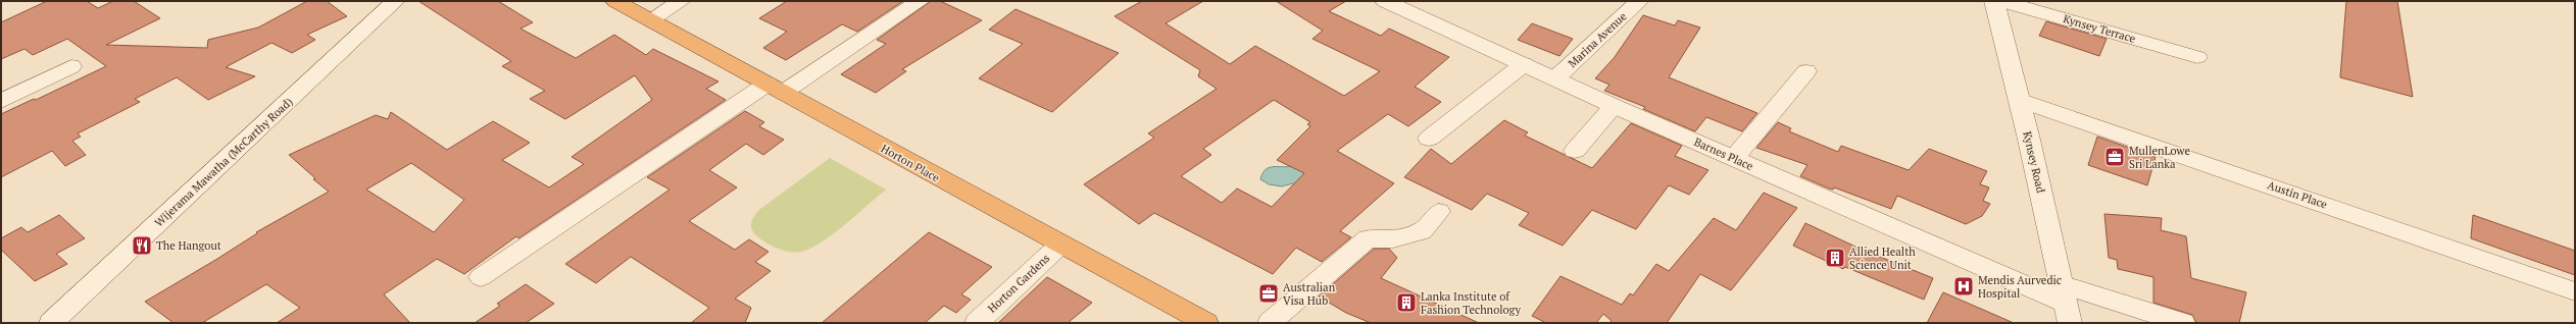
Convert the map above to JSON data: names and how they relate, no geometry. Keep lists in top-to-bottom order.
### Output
{
  "streets": {
    "highway": ["Horton Place"],
    "street": [
      "Kynsey Terrace",
      "Marina Avenue",
      "Barnes Place",
      "Wijerama Mawatha (McCarthy Road)",
      "Kynsey Road",
      "Austin Place",
      "Horton Gardens"
    ]
  },
  "crossings": [
    ["Marina Avenue", "Barnes Place"],
    ["Barnes Place", "Kynsey Road"],
    ["Kynsey Road", "Austin Place"],
    ["Horton Place", "Horton Gardens"]
  ],
  "places": {
    "office": ["MullenLowe Sri Lanka", "Australian Visa Hub"],
    "restaurant": ["The Hangout"],
    "building": ["Allied Health Science Unit", "Lanka Institute of Fashion Technology"],
    "hospital": ["Mendis Aurvedic Hospital"]
  }
}
